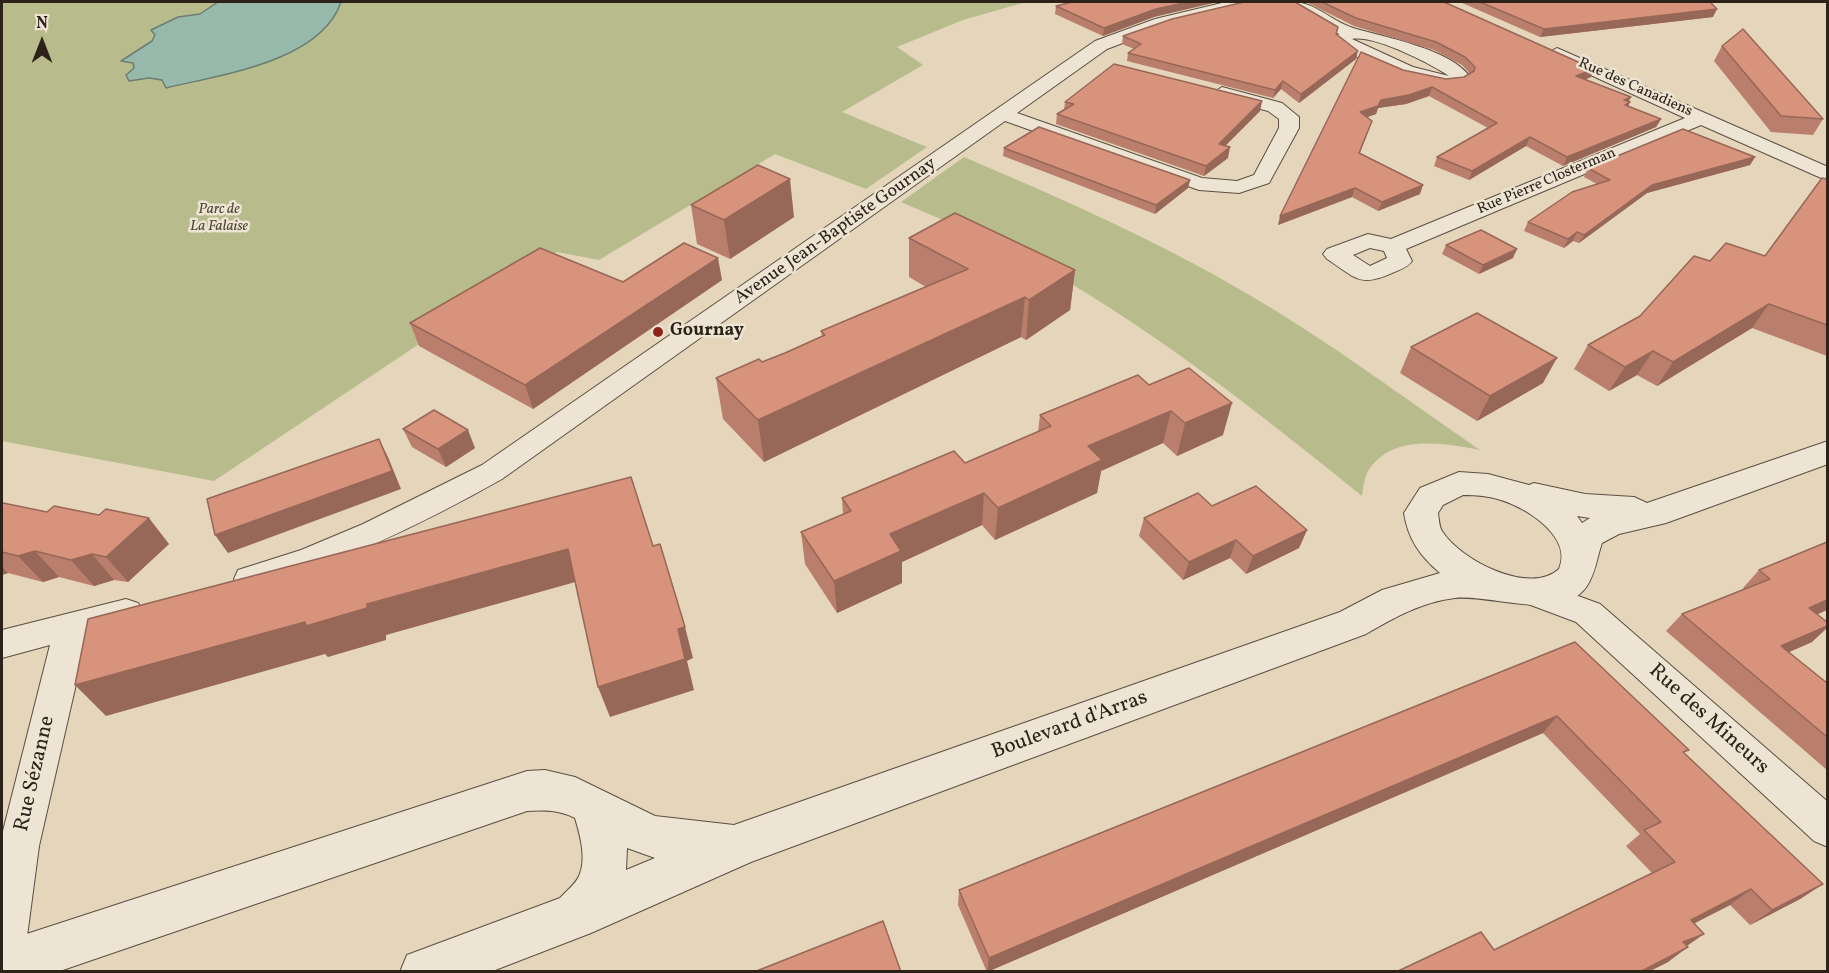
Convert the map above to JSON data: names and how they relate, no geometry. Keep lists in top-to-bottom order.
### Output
{
  "streets": {
    "street": [
      "Rue des Canadiens",
      "Rue Pierre Closterman",
      "Avenue Jean-Baptiste Gournay",
      "Rue des Mineurs",
      "Boulevard d'Arras",
      "Rue Sézanne"
    ]
  },
  "crossings": [
    ["Rue des Canadiens", "Rue Pierre Closterman"],
    ["Rue des Mineurs", "Boulevard d'Arras"]
  ],
  "parks": ["Parc de La Falaise"],
  "places": ["Gournay"],
  "north": "top"
}
